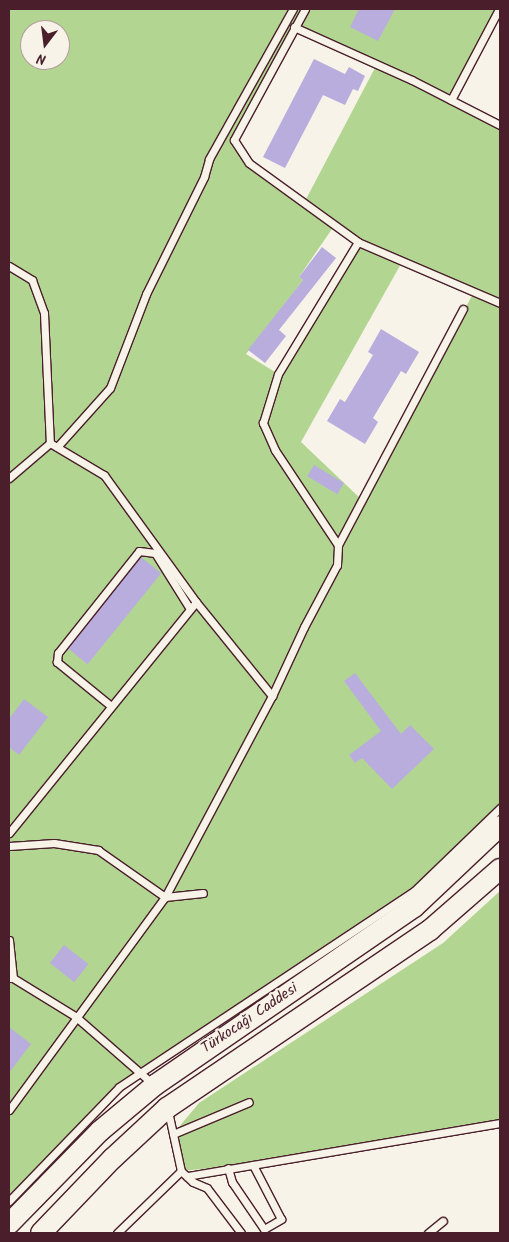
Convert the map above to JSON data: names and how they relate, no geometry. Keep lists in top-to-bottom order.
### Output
{
  "streets": {
    "main road": ["Türkocağı Caddesi"]
  },
  "north": "bottom"
}
